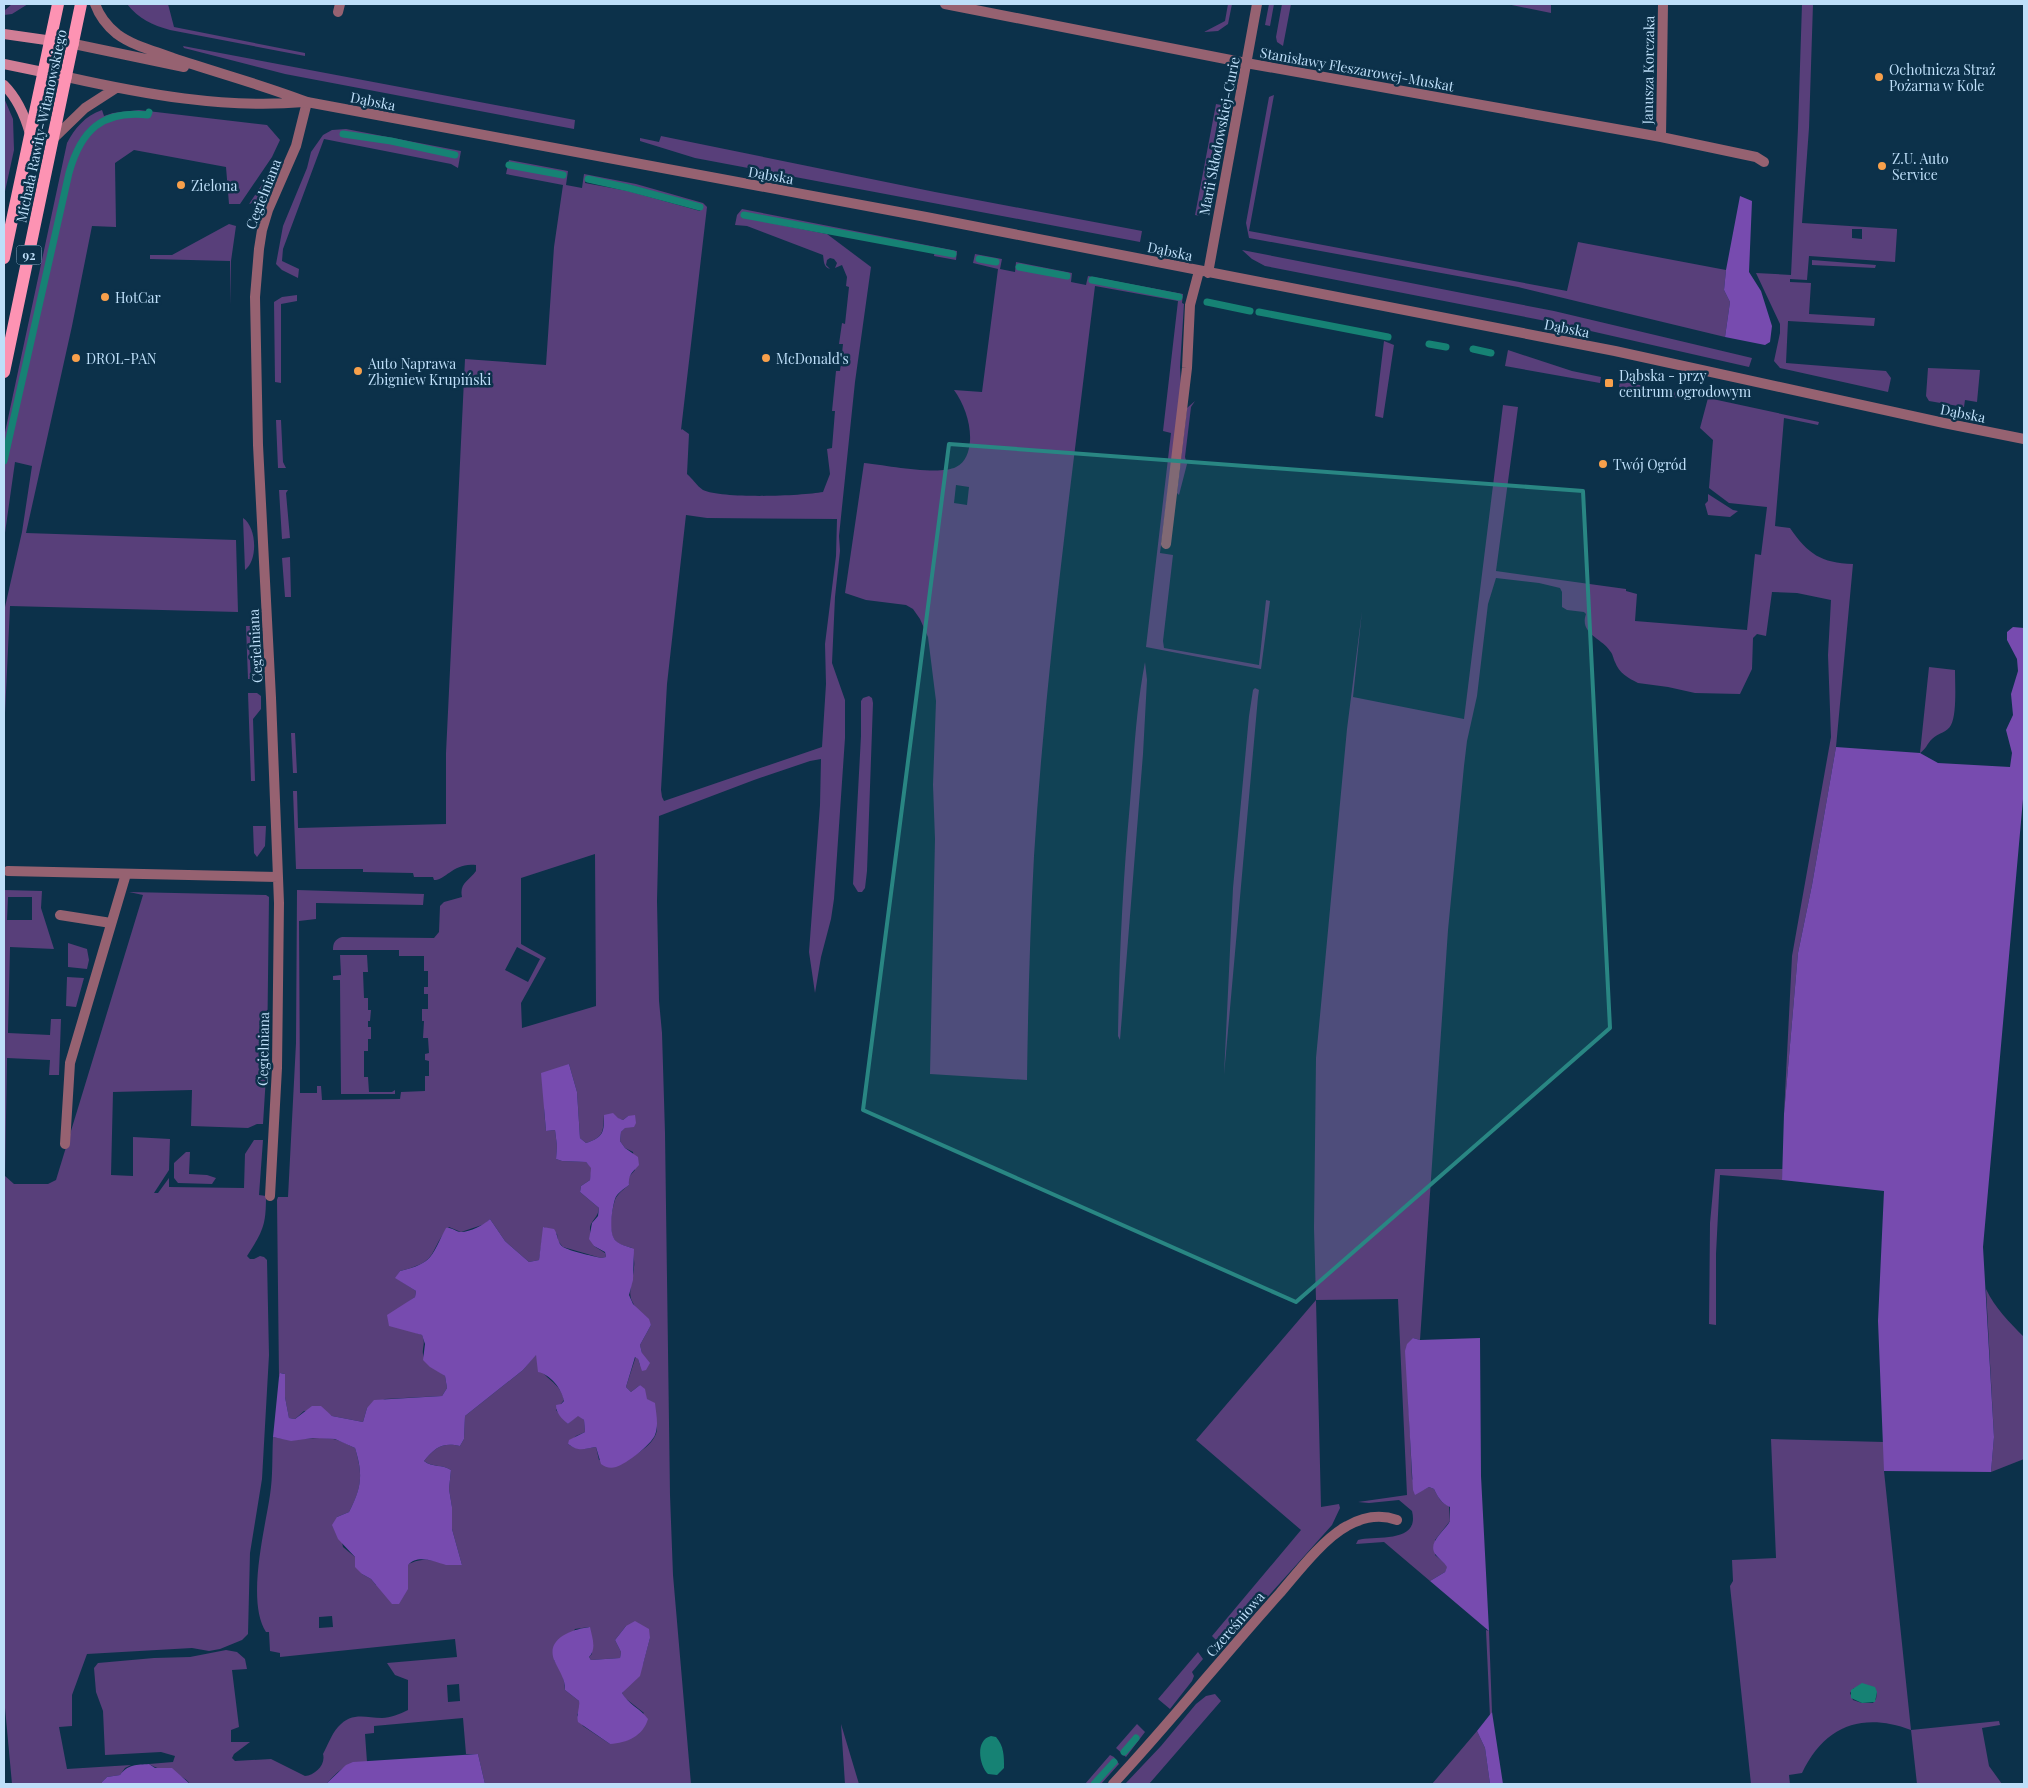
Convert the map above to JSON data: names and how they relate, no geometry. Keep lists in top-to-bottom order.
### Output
{
  "streets": {
    "main road": ["Dąbska", "Michała Rawity-Witanowskiego", "92"],
    "street": [
      "Stanisławy Fleszarowej-Muskat",
      "Janusza Korczaka",
      "Marii Skłodowskiej-Curie",
      "Cegielniana",
      "Czereśniowa"
    ]
  },
  "crossings": [
    ["Stanisławy Fleszarowej-Muskat", "Janusza Korczaka"],
    ["Stanisławy Fleszarowej-Muskat", "Marii Skłodowskiej-Curie"],
    ["Dąbska", "Michała Rawity-Witanowskiego"],
    ["Dąbska", "Marii Skłodowskiej-Curie"],
    ["Dąbska", "Cegielniana"]
  ],
  "places": {
    "other": [
      "Ochotnicza Straż Pożarna w Kole",
      "Z.U. Auto Service",
      "Zielona",
      "HotCar",
      "DROL-PAN",
      "McDonald's",
      "Auto Naprawa Zbigniew Krupiński",
      "Twój Ogród"
    ],
    "transit": ["Dąbska - przy centrum ogrodowym"]
  }
}
